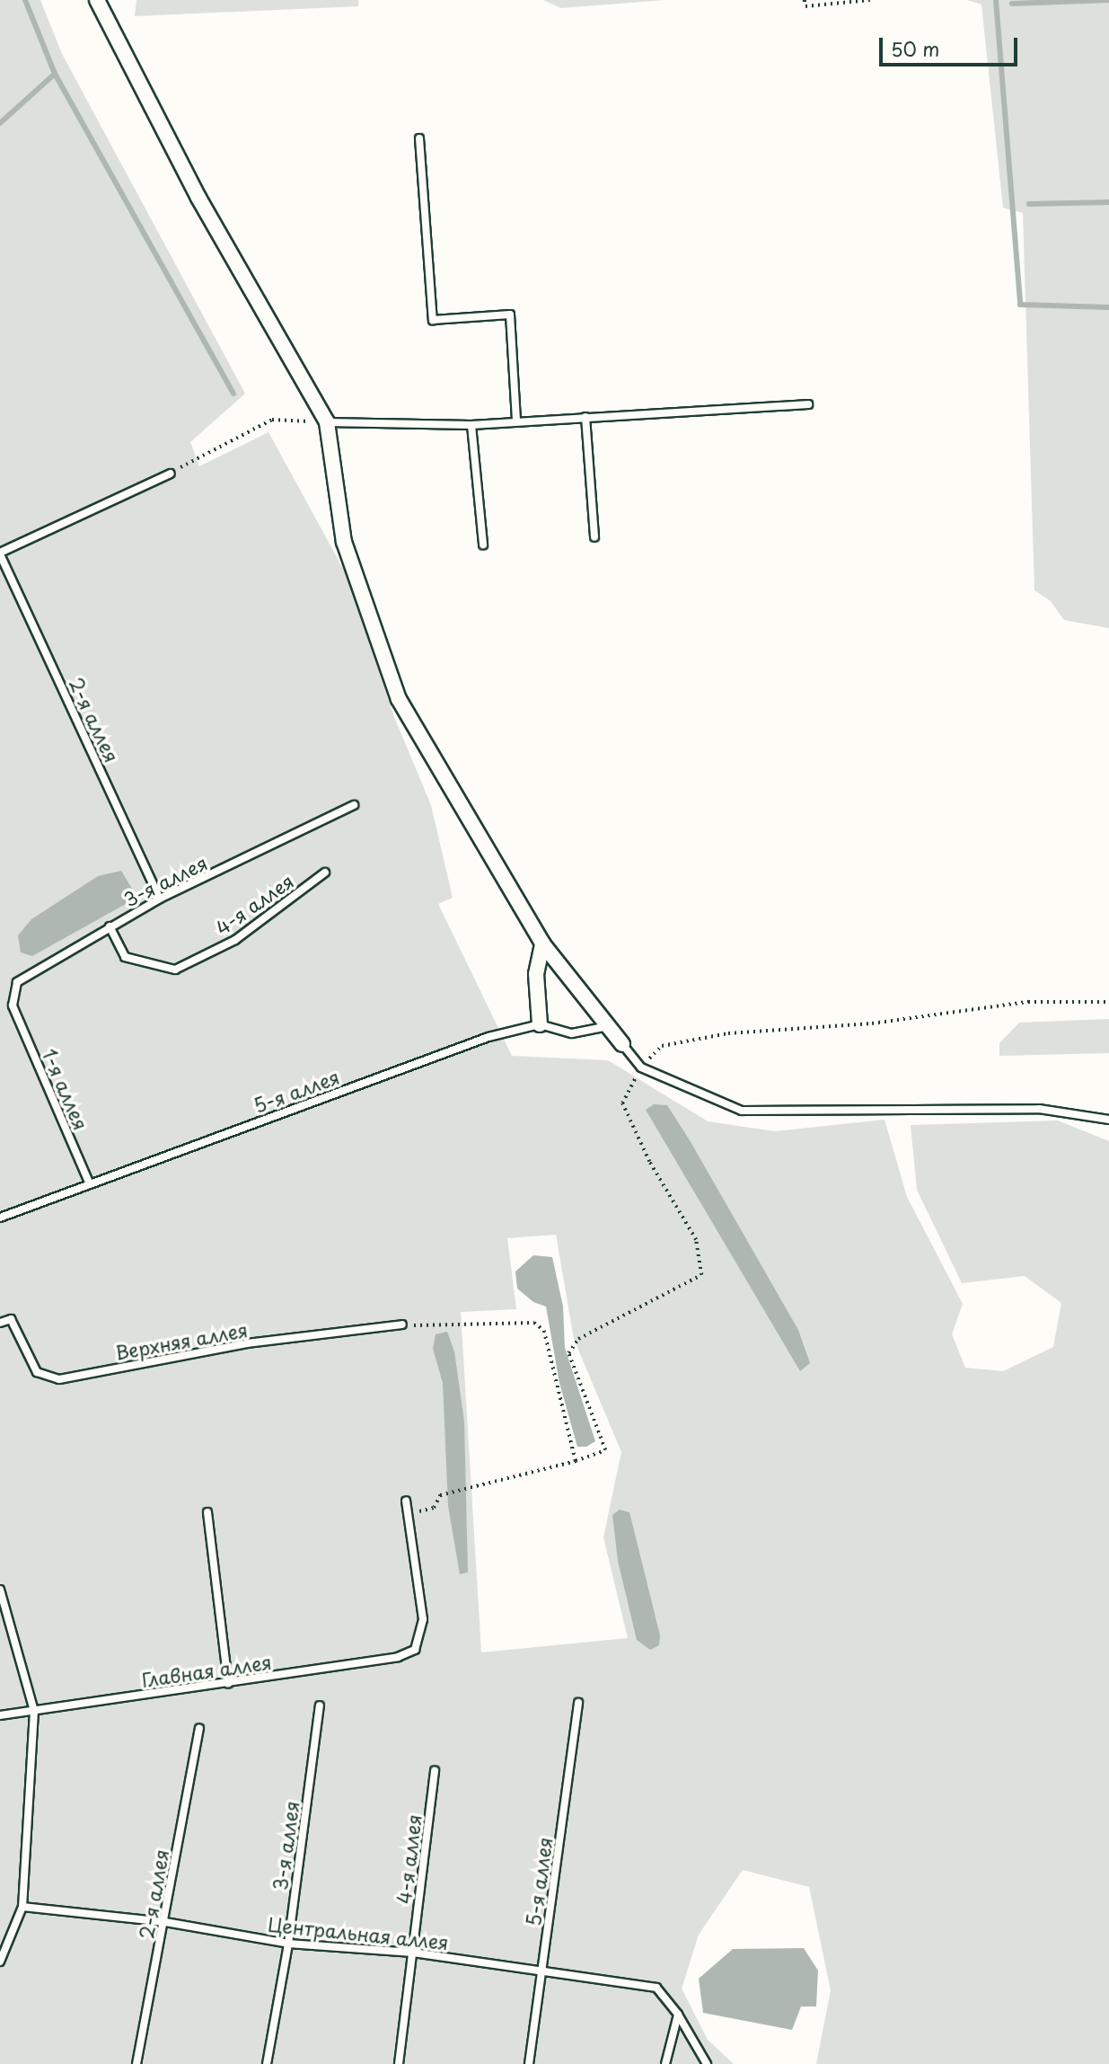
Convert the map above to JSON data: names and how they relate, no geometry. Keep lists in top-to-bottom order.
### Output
{
  "streets": {
    "lane": [
      "2-я аллея",
      "3-я аллея",
      "4-я аллея",
      "1-я аллея",
      "5-я аллея",
      "Верхняя аллея",
      "Главная аллея",
      "Центральная аллея"
    ]
  },
  "crossings": [
    ["2-я аллея", "3-я аллея"],
    ["2-я аллея", "Центральная аллея"],
    ["3-я аллея", "4-я аллея"],
    ["3-я аллея", "1-я аллея"],
    ["3-я аллея", "Центральная аллея"],
    ["4-я аллея", "Центральная аллея"],
    ["1-я аллея", "5-я аллея"],
    ["5-я аллея", "Центральная аллея"]
  ],
  "scale_bar": "50 m"
}
